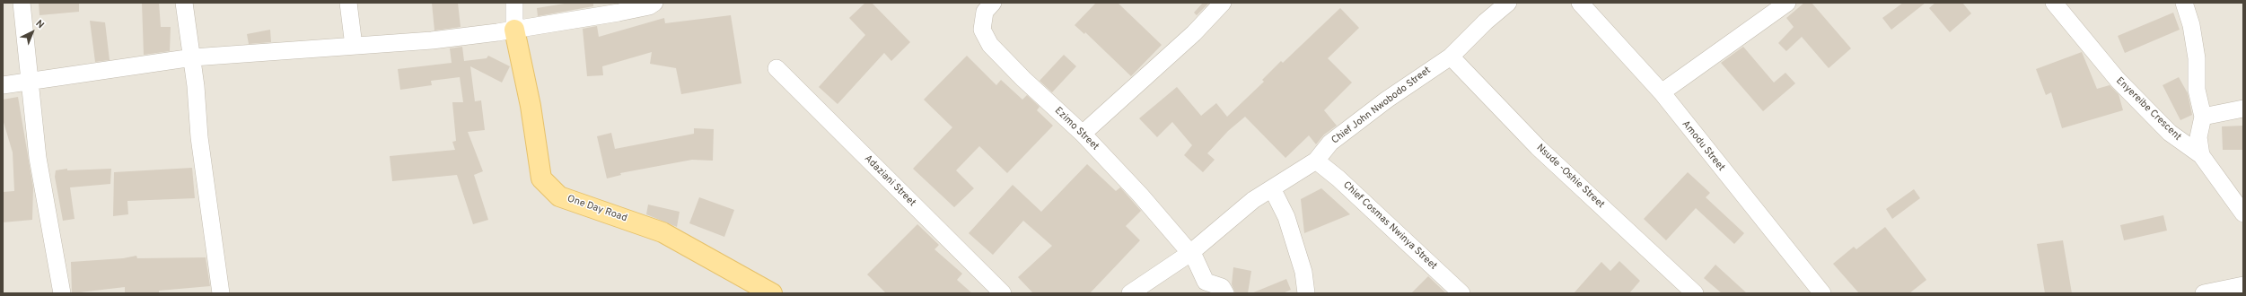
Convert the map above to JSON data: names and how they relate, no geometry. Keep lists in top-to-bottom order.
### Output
{
  "streets": {
    "main road": ["One Day Road"],
    "street": [
      "Chief John Nwobodo Street",
      "Enyereibe Crescent",
      "Ezimo Street",
      "Amodu Street",
      "Nsude -Oshie Street",
      "Adaziani Street",
      "Chief Cosmas Nwinya Street"
    ]
  },
  "crossings": [
    ["Chief John Nwobodo Street", "Ezimo Street"],
    ["Chief John Nwobodo Street", "Nsude -Oshie Street"],
    ["Chief John Nwobodo Street", "Chief Cosmas Nwinya Street"]
  ],
  "north": "top right"
}
